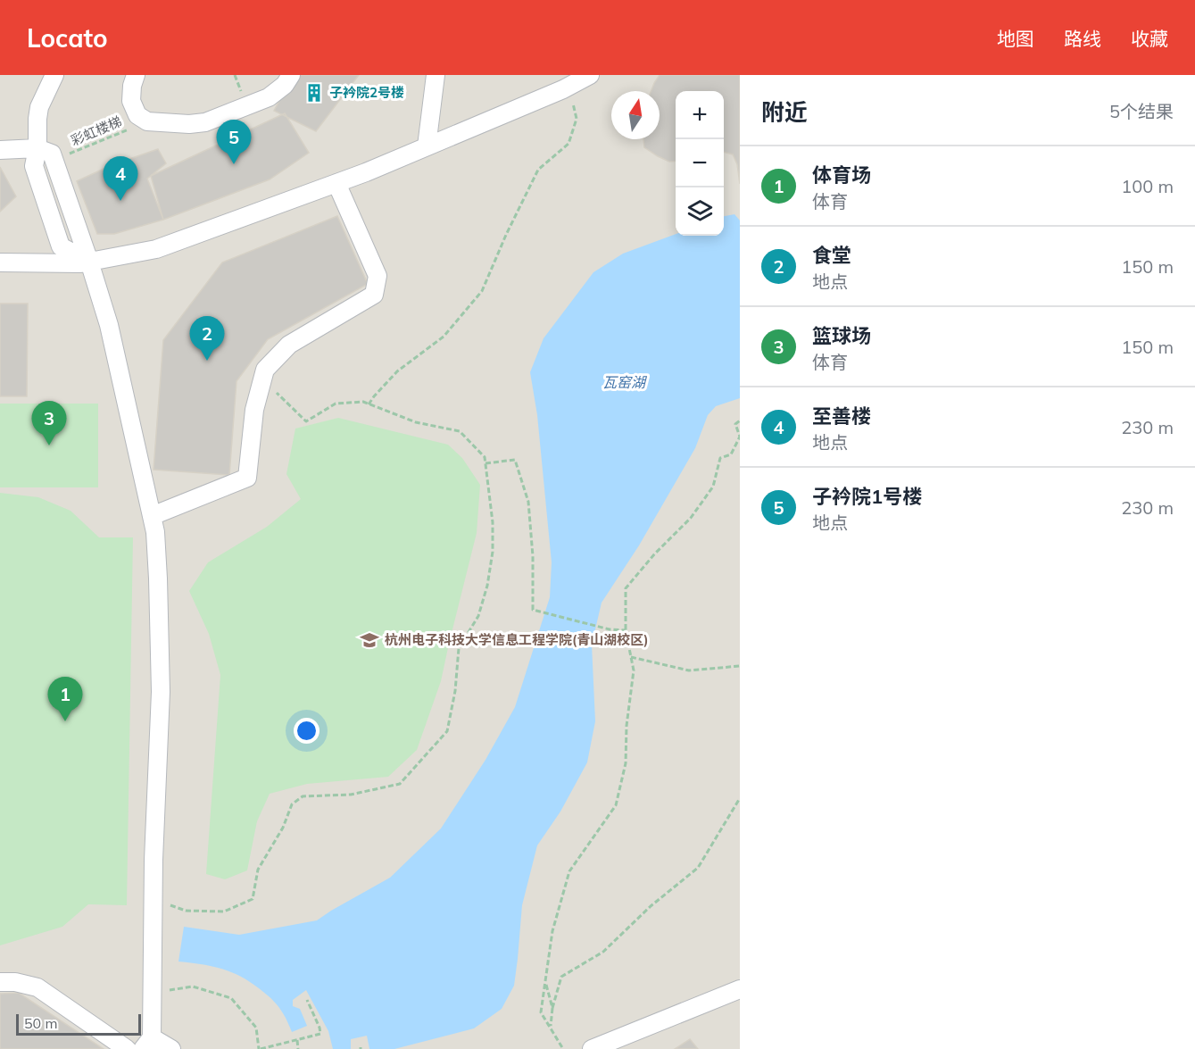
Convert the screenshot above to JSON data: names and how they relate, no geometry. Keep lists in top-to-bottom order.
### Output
{
  "streets": {
    "path": ["彩虹楼梯"]
  },
  "water": ["瓦窑湖"],
  "places": {
    "building": ["子衿院2号楼"],
    "school or university": ["杭州电子科技大学信息工程学院(青山湖校区)"]
  },
  "scale_bar": "50 m",
  "north": "top",
  "page": {
    "header": "Locato",
    "nav": ["地图", "路线", "收藏"],
    "heading": ["附近", "5个结果"],
    "map_buttons": ["+", "−"],
    "pins": [
      "5",
      "4",
      "2",
      "3",
      "1"
    ],
    "list": [
      {
        "mark": "1",
        "name": "体育场",
        "note": "体育",
        "value": "100 m"
      },
      {
        "mark": "2",
        "name": "食堂",
        "note": "地点",
        "value": "150 m"
      },
      {
        "mark": "3",
        "name": "篮球场",
        "note": "体育",
        "value": "150 m"
      },
      {
        "mark": "4",
        "name": "至善楼",
        "note": "地点",
        "value": "230 m"
      },
      {
        "mark": "5",
        "name": "子衿院1号楼",
        "note": "地点",
        "value": "230 m"
      }
    ],
    "scale": "50 m"
  }
}
